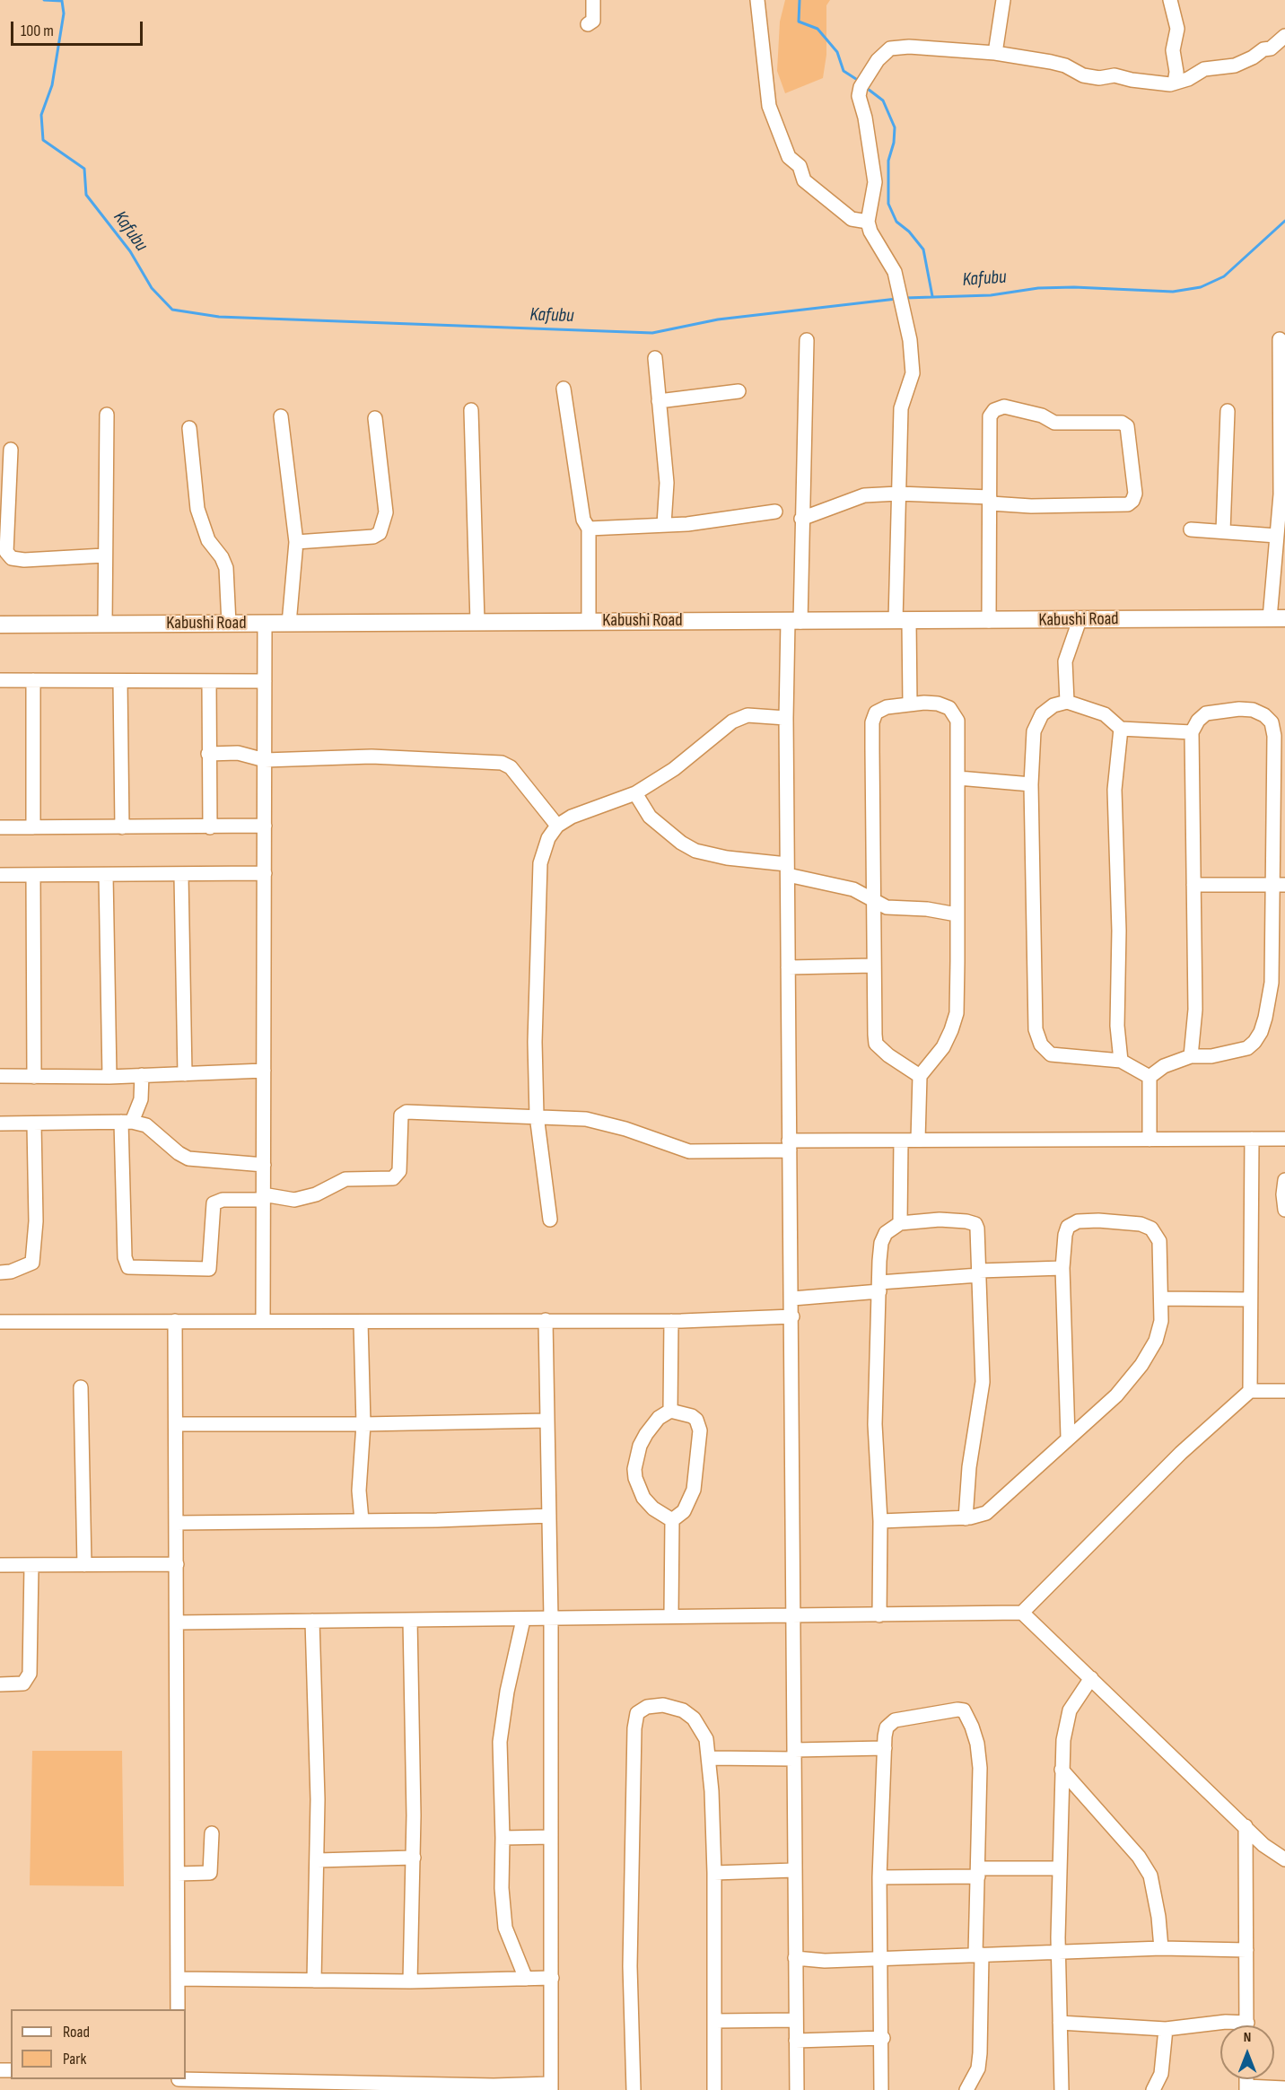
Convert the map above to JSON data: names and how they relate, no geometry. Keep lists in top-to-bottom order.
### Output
{
  "streets": {
    "main road": ["Kabushi Road"]
  },
  "water": ["Kafubu"],
  "legend": ["Road", "Park"],
  "scale_bar": "100 m",
  "north": "top"
}
